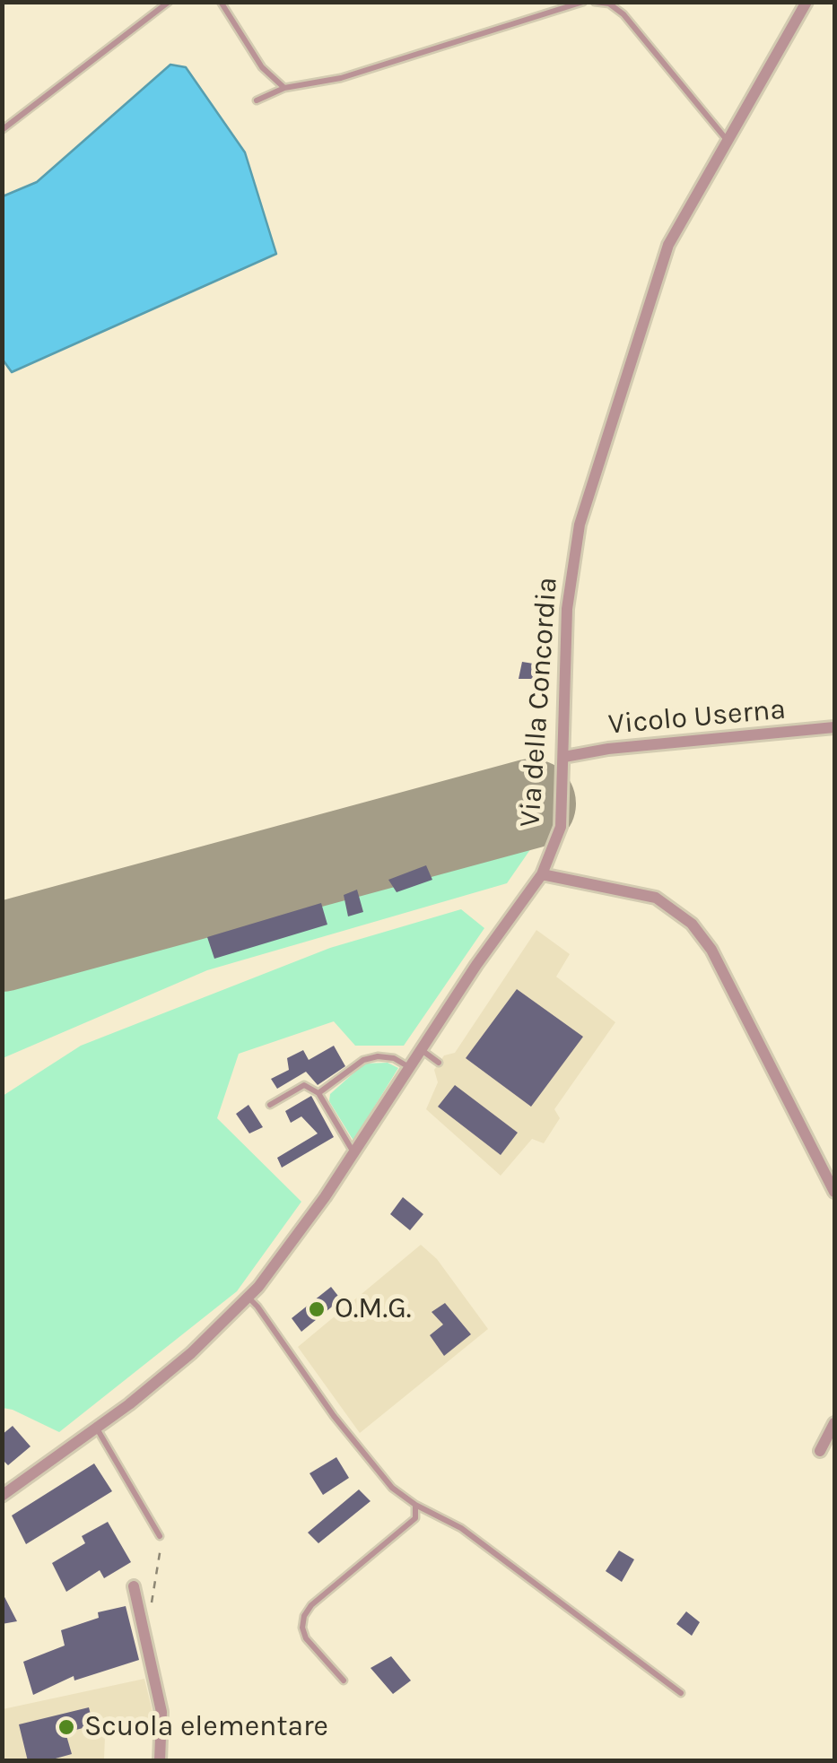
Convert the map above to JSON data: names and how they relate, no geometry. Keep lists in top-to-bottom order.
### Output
{
  "streets": {
    "street": ["Via della Concordia", "Vicolo Userna"]
  },
  "crossings": [
    ["Via della Concordia", "Vicolo Userna"]
  ],
  "places": ["O.M.G.", "Scuola elementare"]
}
